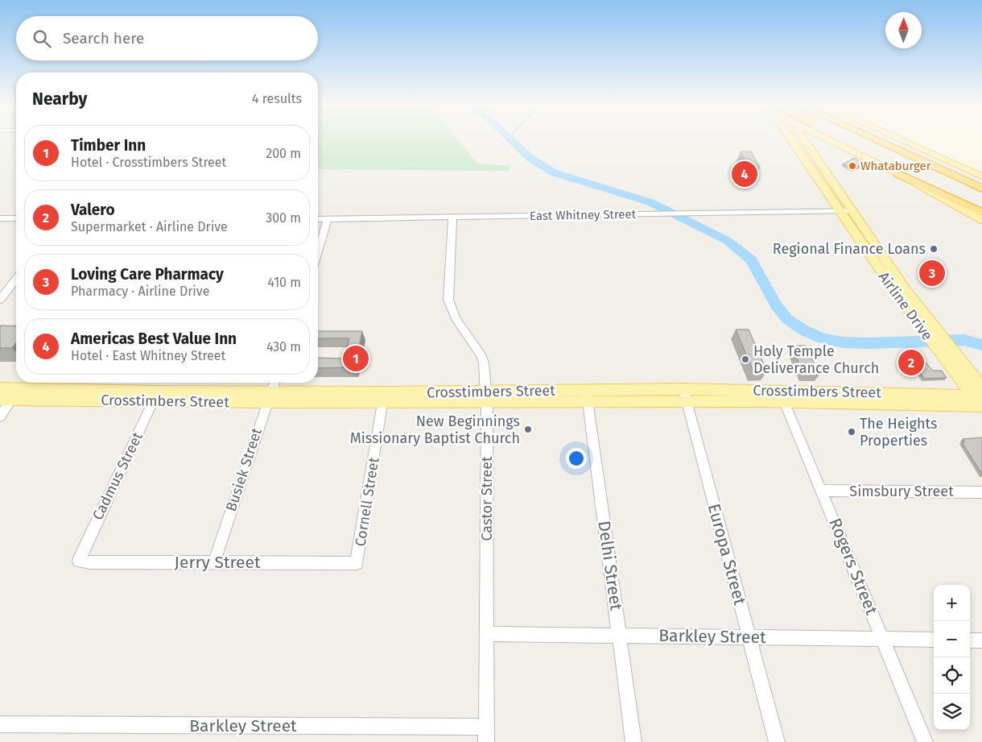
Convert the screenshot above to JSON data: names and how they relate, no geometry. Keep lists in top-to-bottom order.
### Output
{
  "streets": {
    "main road": ["Airline Drive", "Crosstimbers Street"],
    "street": [
      "East Whitney Street",
      "Busiek Street",
      "Cadmus Street",
      "Simsbury Street",
      "Castor Street",
      "Cornell Street",
      "Europa Street",
      "Jerry Street",
      "Delhi Street",
      "Rogers Street",
      "Barkley Street"
    ]
  },
  "crossings": [
    ["East Whitney Street", "Airline Drive"],
    ["East Whitney Street", "Castor Street"],
    ["Airline Drive", "Crosstimbers Street"],
    ["Crosstimbers Street", "Busiek Street"],
    ["Crosstimbers Street", "Cadmus Street"],
    ["Crosstimbers Street", "Castor Street"],
    ["Crosstimbers Street", "Cornell Street"],
    ["Crosstimbers Street", "Europa Street"],
    ["Crosstimbers Street", "Delhi Street"],
    ["Crosstimbers Street", "Rogers Street"],
    ["Busiek Street", "Jerry Street"],
    ["Cadmus Street", "Jerry Street"],
    ["Simsbury Street", "Rogers Street"],
    ["Castor Street", "Barkley Street"],
    ["Cornell Street", "Jerry Street"],
    ["Europa Street", "Barkley Street"],
    ["Delhi Street", "Barkley Street"],
    ["Rogers Street", "Barkley Street"]
  ],
  "places": [
    "Whataburger",
    "Regional Finance Loans",
    "Holy Temple Deliverance Church",
    "New Beginnings Missionary Baptist Church",
    "The Heights Properties"
  ],
  "north": "top",
  "page": {
    "search": "Search here",
    "heading": ["Nearby", "4 results"],
    "list": [
      {
        "mark": "1",
        "name": "Timber Inn",
        "note": "Hotel · Crosstimbers Street",
        "value": "200 m"
      },
      {
        "mark": "2",
        "name": "Valero",
        "note": "Supermarket · Airline Drive",
        "value": "300 m"
      },
      {
        "mark": "3",
        "name": "Loving Care Pharmacy",
        "note": "Pharmacy · Airline Drive",
        "value": "410 m"
      },
      {
        "mark": "4",
        "name": "Americas Best Value Inn",
        "note": "Hotel · East Whitney Street",
        "value": "430 m"
      }
    ],
    "pins": [
      "4",
      "3",
      "1",
      "2"
    ],
    "map_buttons": ["+", "−"]
  }
}
